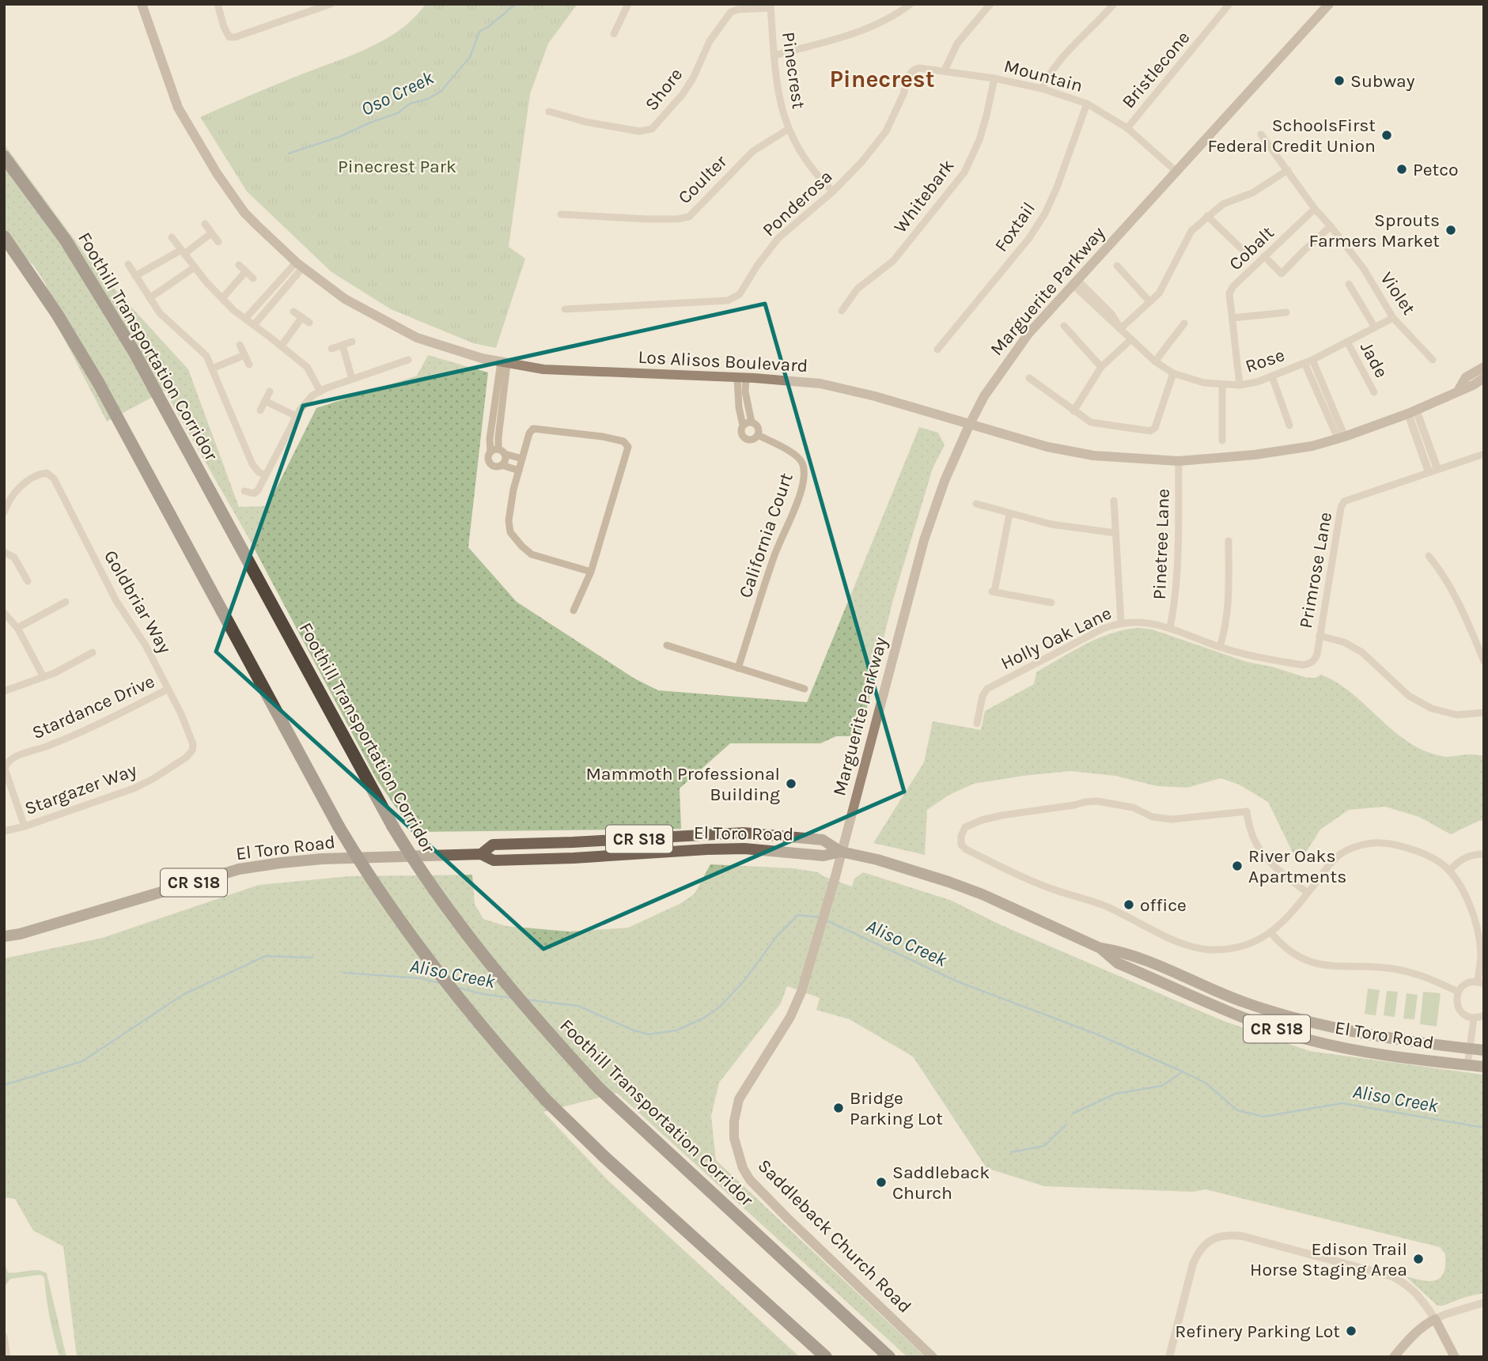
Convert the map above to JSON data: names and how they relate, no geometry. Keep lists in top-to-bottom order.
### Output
{
  "streets": {
    "highway": ["Foothill Transportation Corridor"],
    "main road": [
      "Marguerite Parkway",
      "Los Alisos Boulevard",
      "El Toro Road",
      "CR S18",
      "Saddleback Church Road"
    ],
    "street": [
      "Bristlecone",
      "Pinecrest",
      "Mountain",
      "Shore",
      "Coulter",
      "Whitebark",
      "Ponderosa",
      "Foxtail",
      "Cobalt",
      "Violet",
      "Jade",
      "Rose",
      "California Court",
      "Pinetree Lane",
      "Primrose Lane",
      "Goldbriar Way",
      "Holly Oak Lane",
      "Stardance Drive",
      "Stargazer Way"
    ]
  },
  "crossings": [
    ["Bristlecone", "Mountain"],
    ["Pinecrest", "Shore"],
    ["Pinecrest", "Coulter"],
    ["Pinecrest", "Ponderosa"],
    ["Mountain", "Whitebark"],
    ["Mountain", "Ponderosa"],
    ["Mountain", "Foxtail"],
    ["Mountain", "Marguerite Parkway"],
    ["Cobalt", "Violet"],
    ["Cobalt", "Rose"],
    ["Marguerite Parkway", "Rose"],
    ["Marguerite Parkway", "Los Alisos Boulevard"],
    ["Marguerite Parkway", "El Toro Road"],
    ["Marguerite Parkway", "Saddleback Church Road"],
    ["Violet", "Rose"],
    ["Jade", "Rose"],
    ["Los Alisos Boulevard", "Pinetree Lane"],
    ["Pinetree Lane", "Holly Oak Lane"],
    ["Primrose Lane", "Holly Oak Lane"],
    ["Goldbriar Way", "Stardance Drive"],
    ["Goldbriar Way", "Stargazer Way"],
    ["El Toro Road", "Saddleback Church Road"]
  ],
  "districts": ["Pinecrest"],
  "water": ["Oso Creek", "Aliso Creek"],
  "parks": ["Pinecrest Park"],
  "places": [
    "Subway",
    "SchoolsFirst Federal Credit Union",
    "Petco",
    "Sprouts Farmers Market",
    "Mammoth Professional Building",
    "River Oaks Apartments",
    "office",
    "Bridge Parking Lot",
    "Saddleback Church",
    "Edison Trail Horse Staging Area",
    "Refinery Parking Lot"
  ]
}
